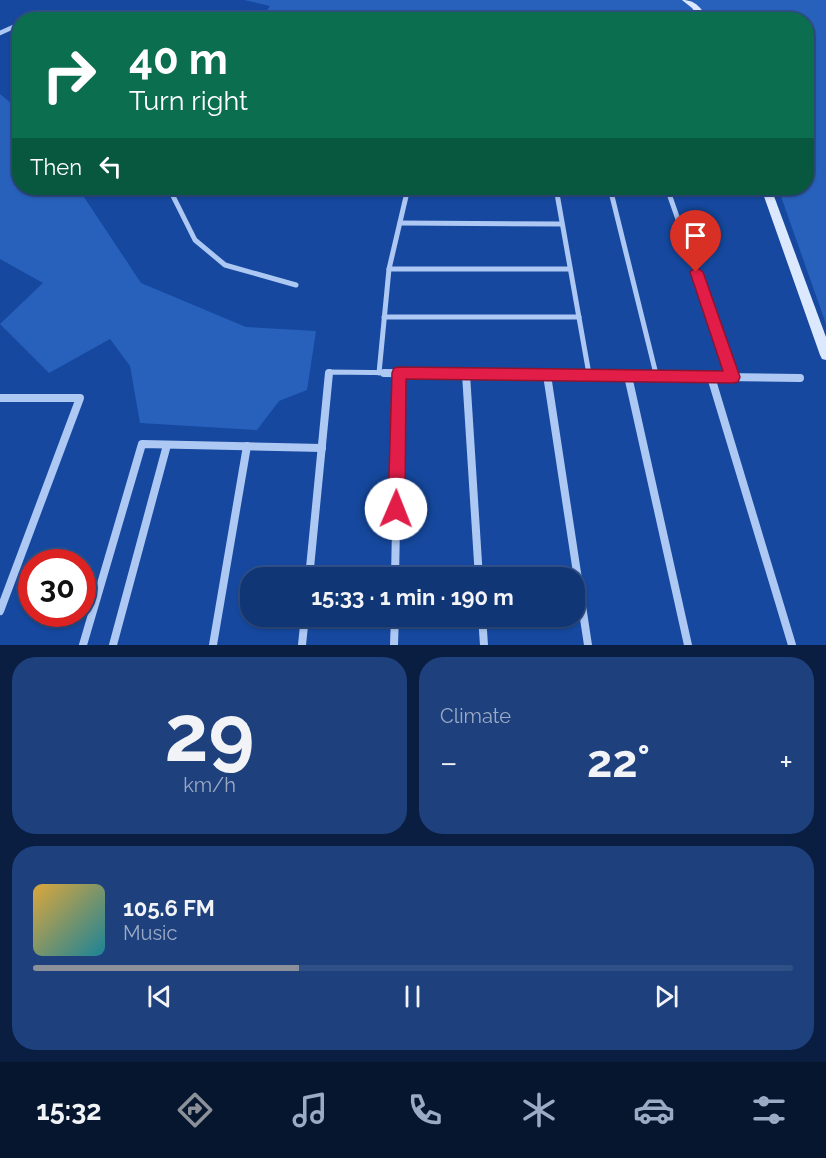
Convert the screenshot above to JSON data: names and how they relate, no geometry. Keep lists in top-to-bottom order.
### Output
{
  "page": {
    "turn": ["40 m", "Turn right"],
    "then": "Then",
    "limit": "30",
    "trip": "15:33 · 1 min · 190 m",
    "tile": [
      ["29", "km/h"],
      "Climate"
    ],
    "heat": ["−", "22°", "+"],
    "song": ["105.6 FM", "Music"],
    "tabs": "15:32"
  }
}
